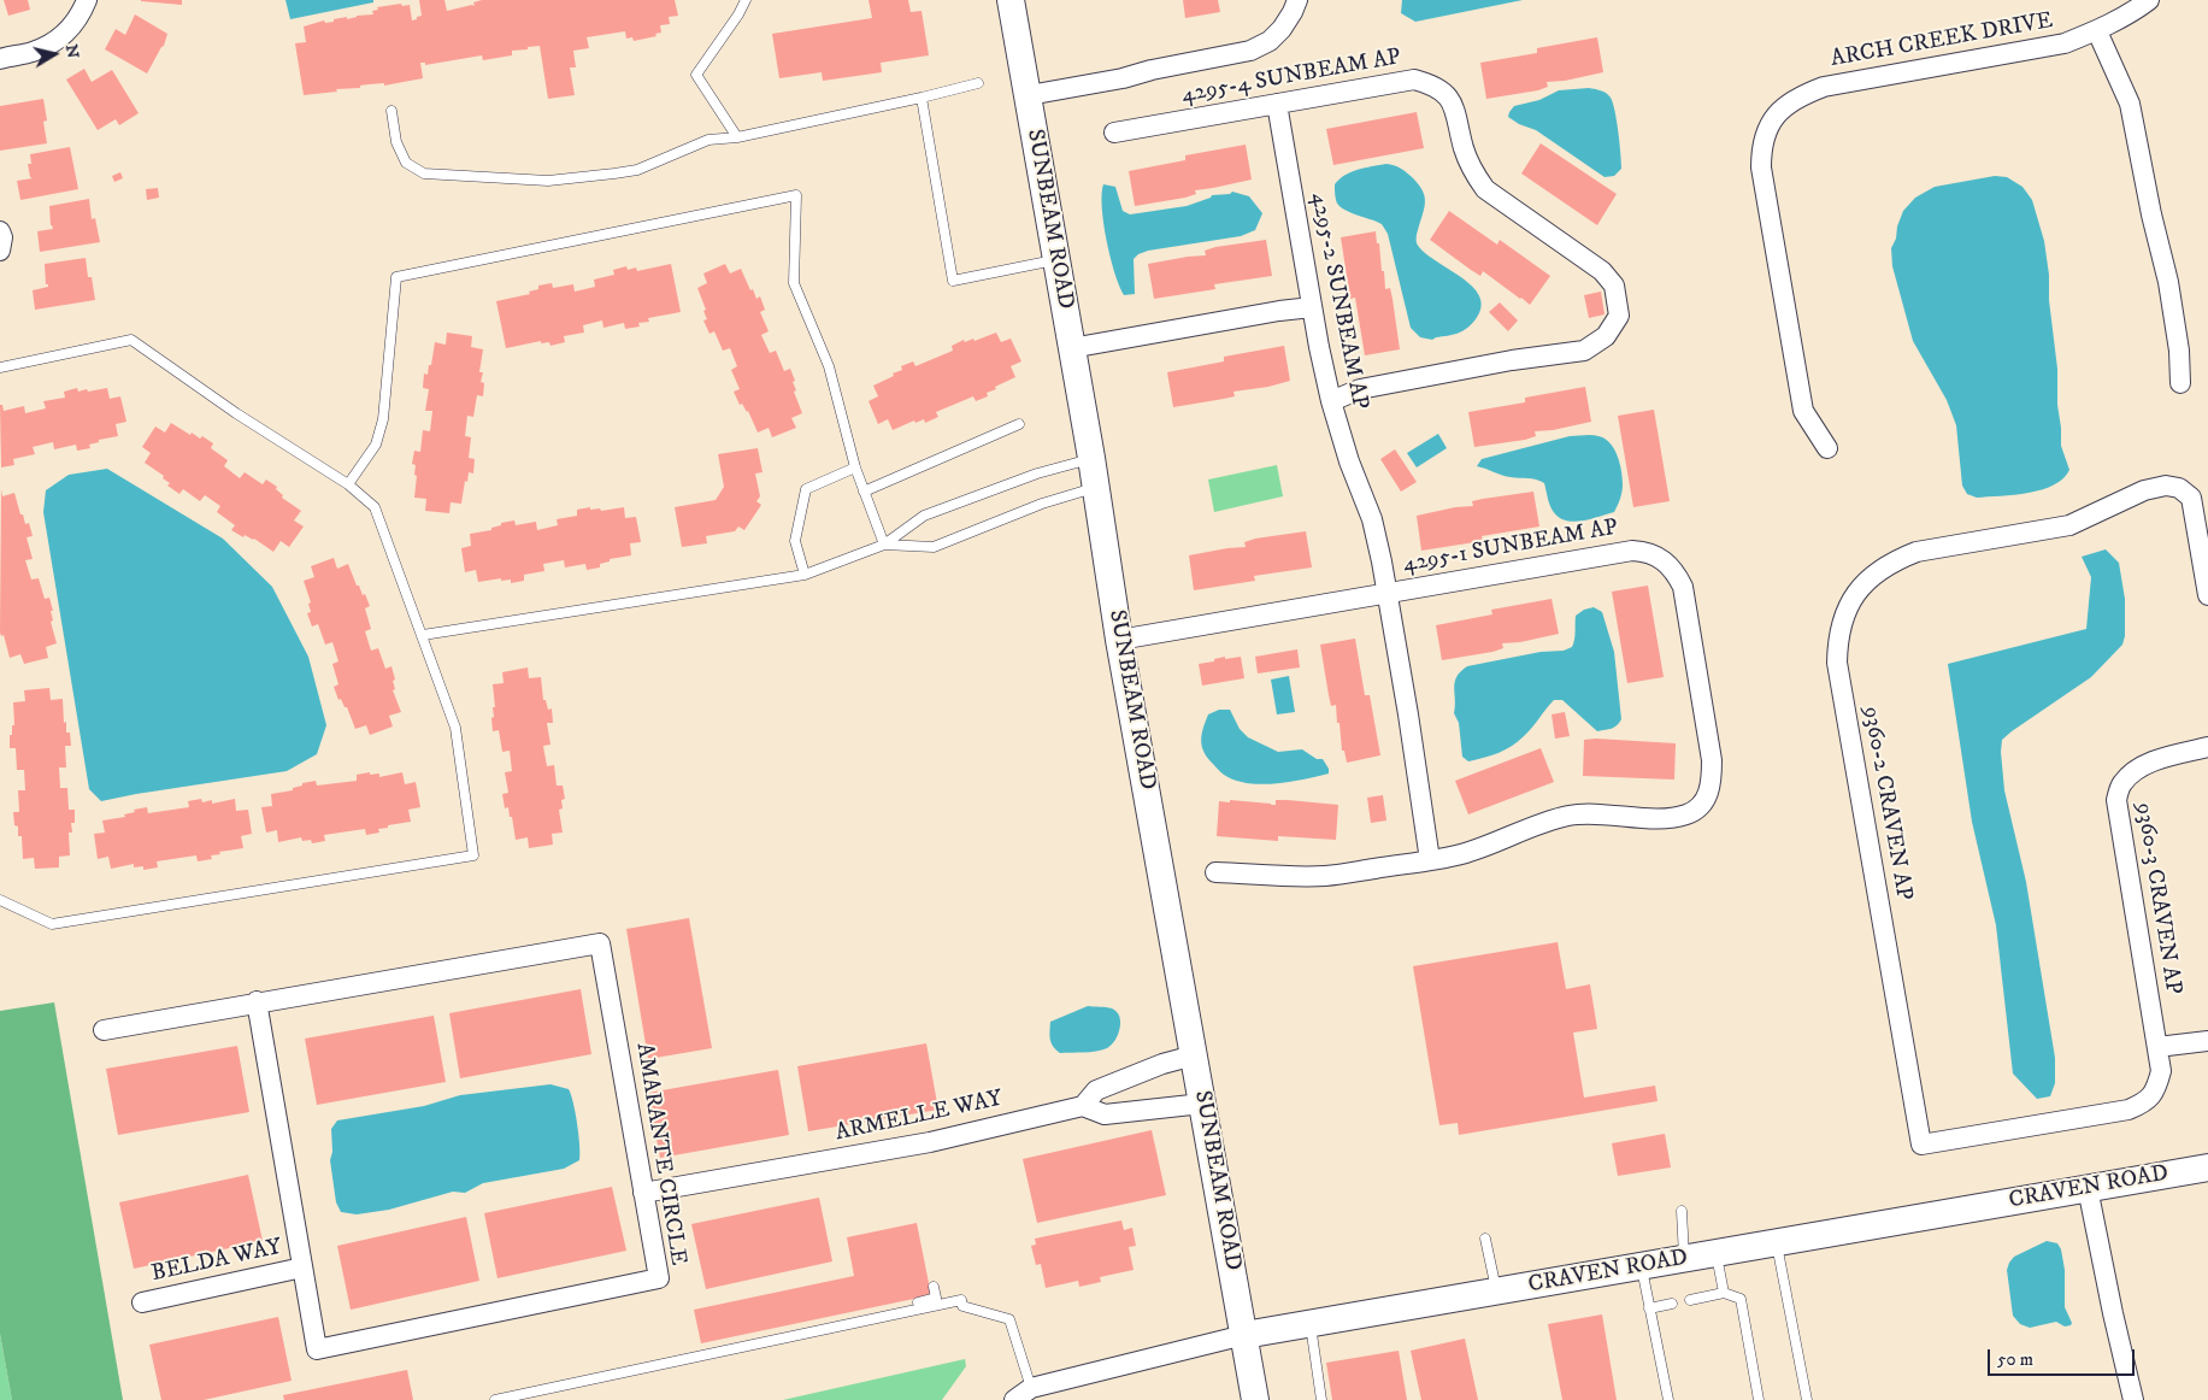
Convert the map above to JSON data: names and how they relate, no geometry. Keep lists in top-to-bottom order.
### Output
{
  "streets": {
    "street": [
      "ARCH CREEK DRIVE",
      "4295-4 SUNBEAM AP",
      "SUNBEAM ROAD",
      "4295-2 SUNBEAM AP",
      "4295-1 SUNBEAM AP",
      "9360-2 CRAVEN AP",
      "9360-3 CRAVEN AP",
      "ARMELLE WAY",
      "AMARANTE CIRCLE",
      "CRAVEN ROAD",
      "BELDA WAY"
    ]
  },
  "crossings": [
    ["4295-4 SUNBEAM AP", "4295-2 SUNBEAM AP"],
    ["SUNBEAM ROAD", "4295-1 SUNBEAM AP"],
    ["SUNBEAM ROAD", "ARMELLE WAY"],
    ["SUNBEAM ROAD", "CRAVEN ROAD"],
    ["4295-2 SUNBEAM AP", "4295-1 SUNBEAM AP"],
    ["9360-2 CRAVEN AP", "9360-3 CRAVEN AP"],
    ["ARMELLE WAY", "AMARANTE CIRCLE"],
    ["AMARANTE CIRCLE", "BELDA WAY"]
  ],
  "scale_bar": "50 m",
  "north": "right"
}
